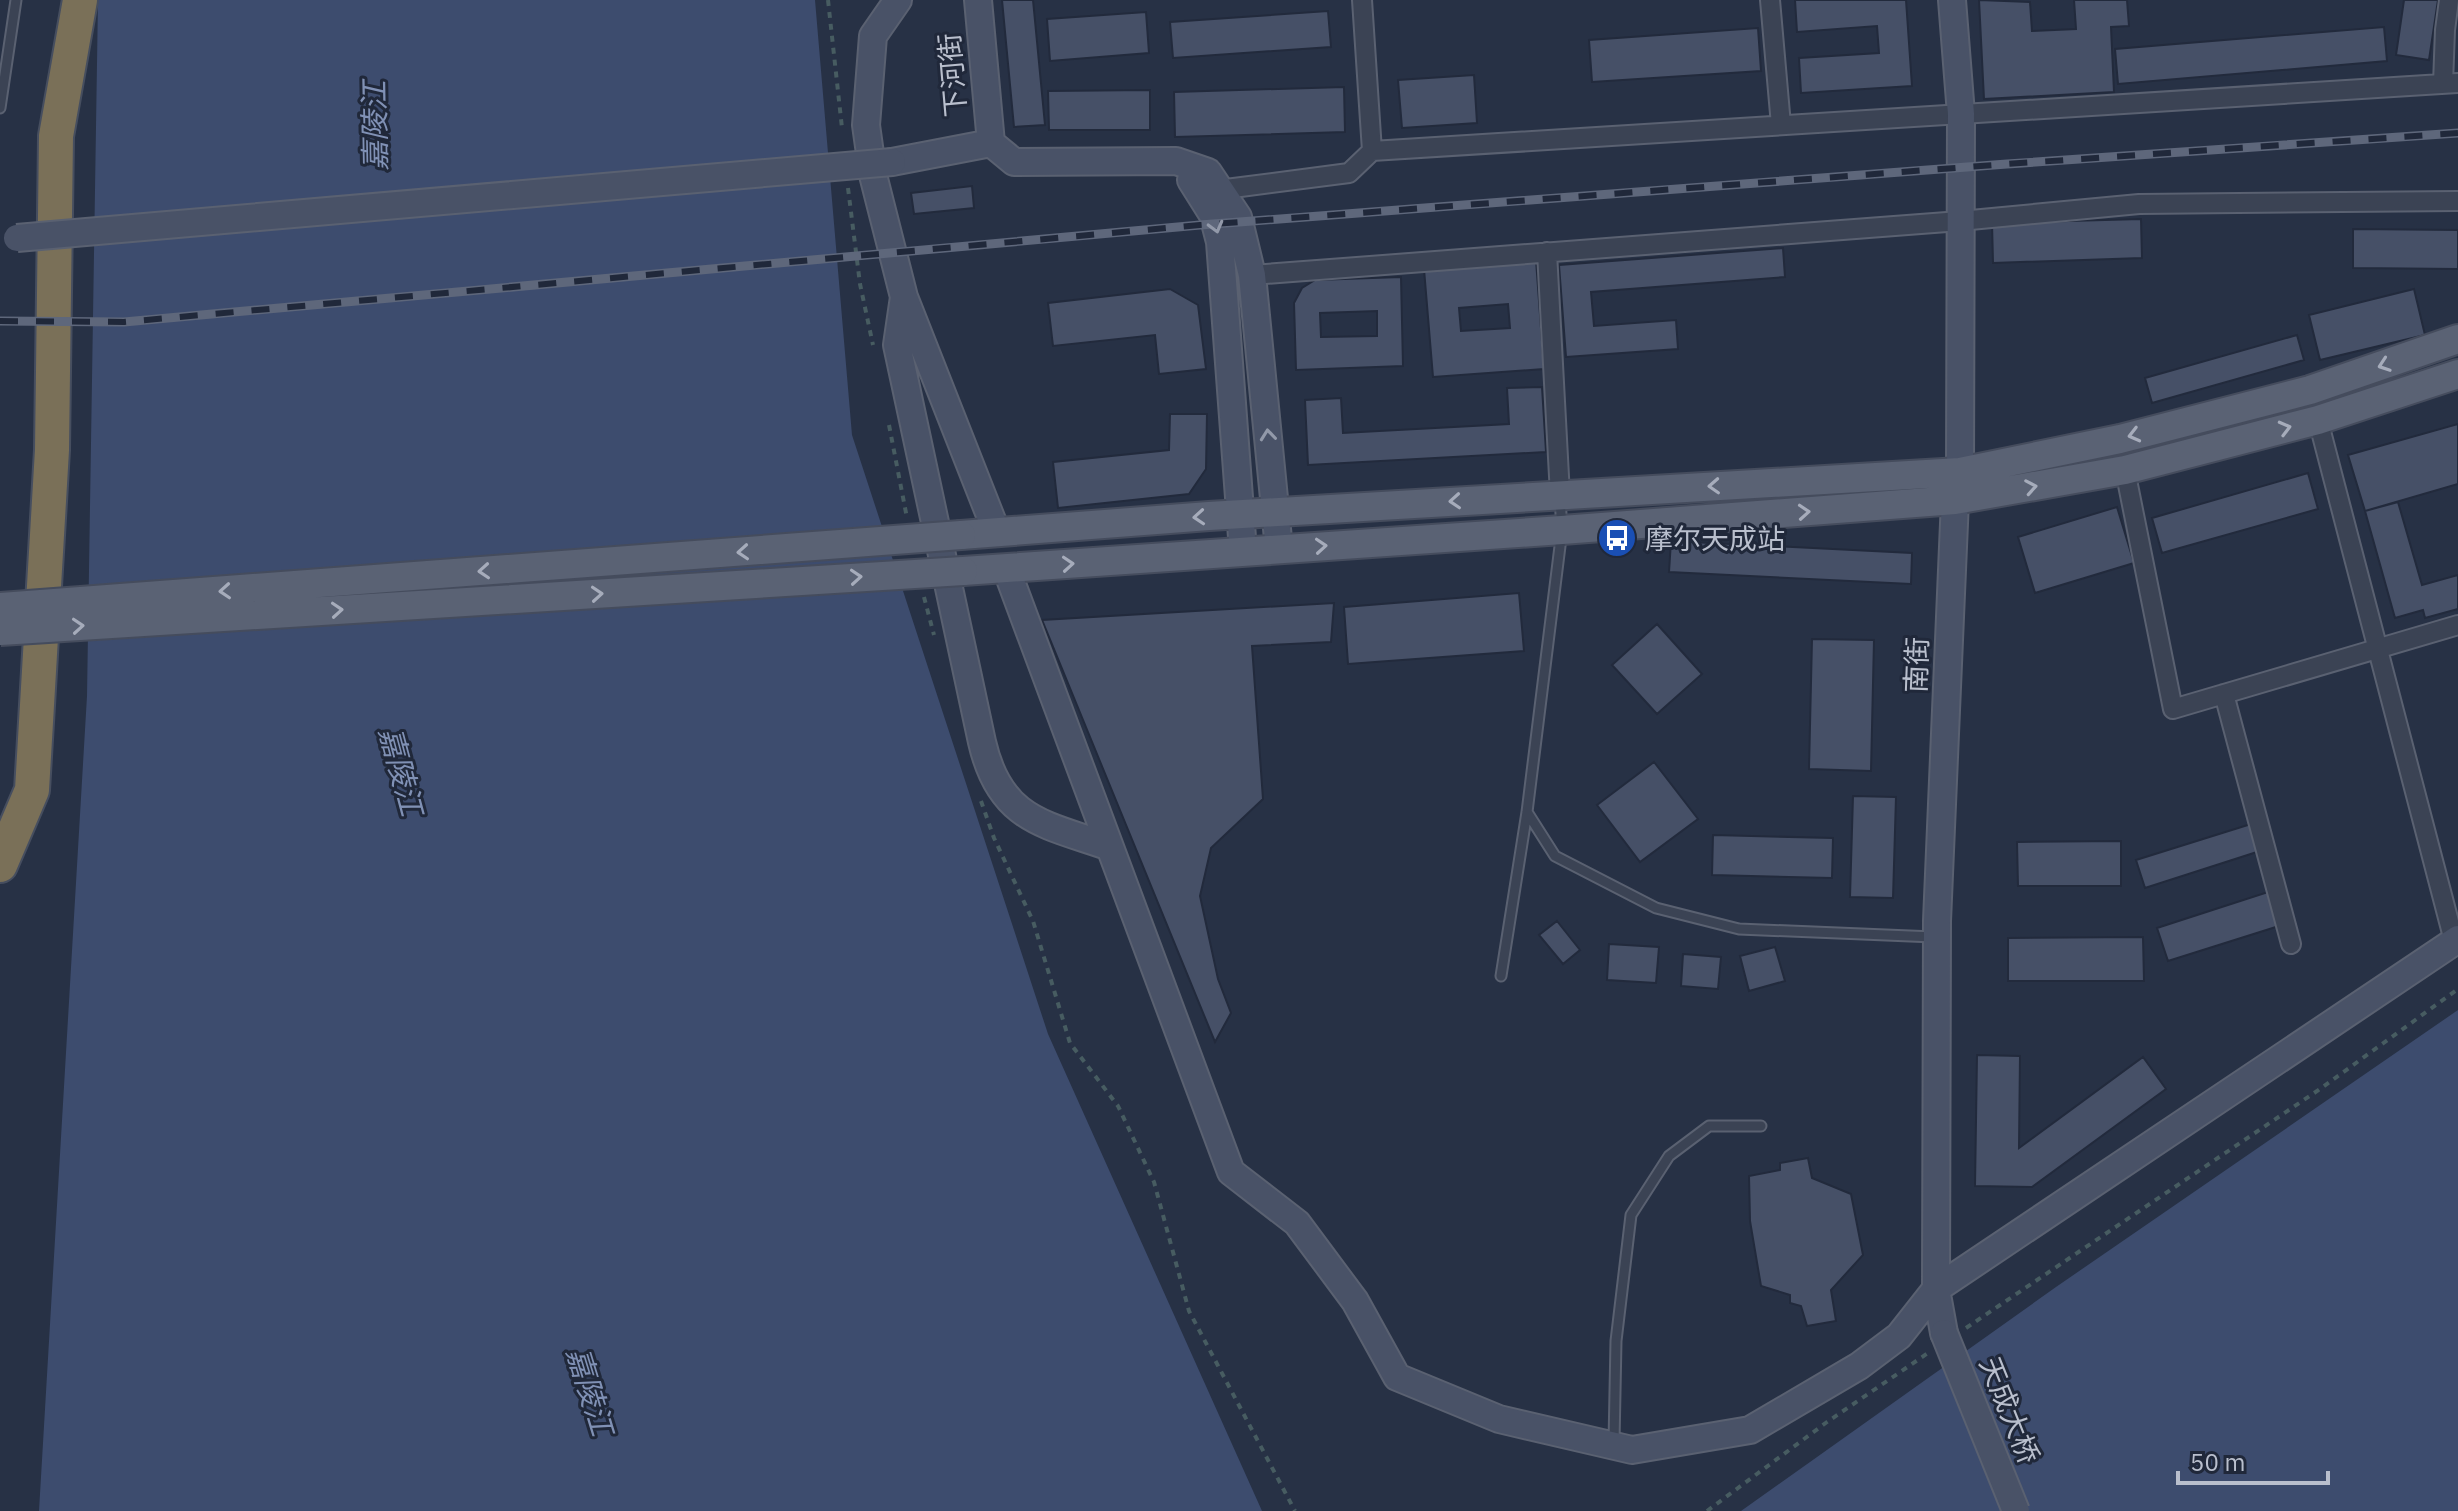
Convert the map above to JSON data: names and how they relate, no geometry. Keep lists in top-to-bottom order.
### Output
{
  "streets": {
    "street": ["下河街", "南街", "天成大桥"]
  },
  "crossings": [
    ["南街", "天成大桥"]
  ],
  "water": ["嘉陵江"],
  "places": {
    "bus stop": ["摩尔天成站"]
  },
  "scale_bar": "50 m"
}
